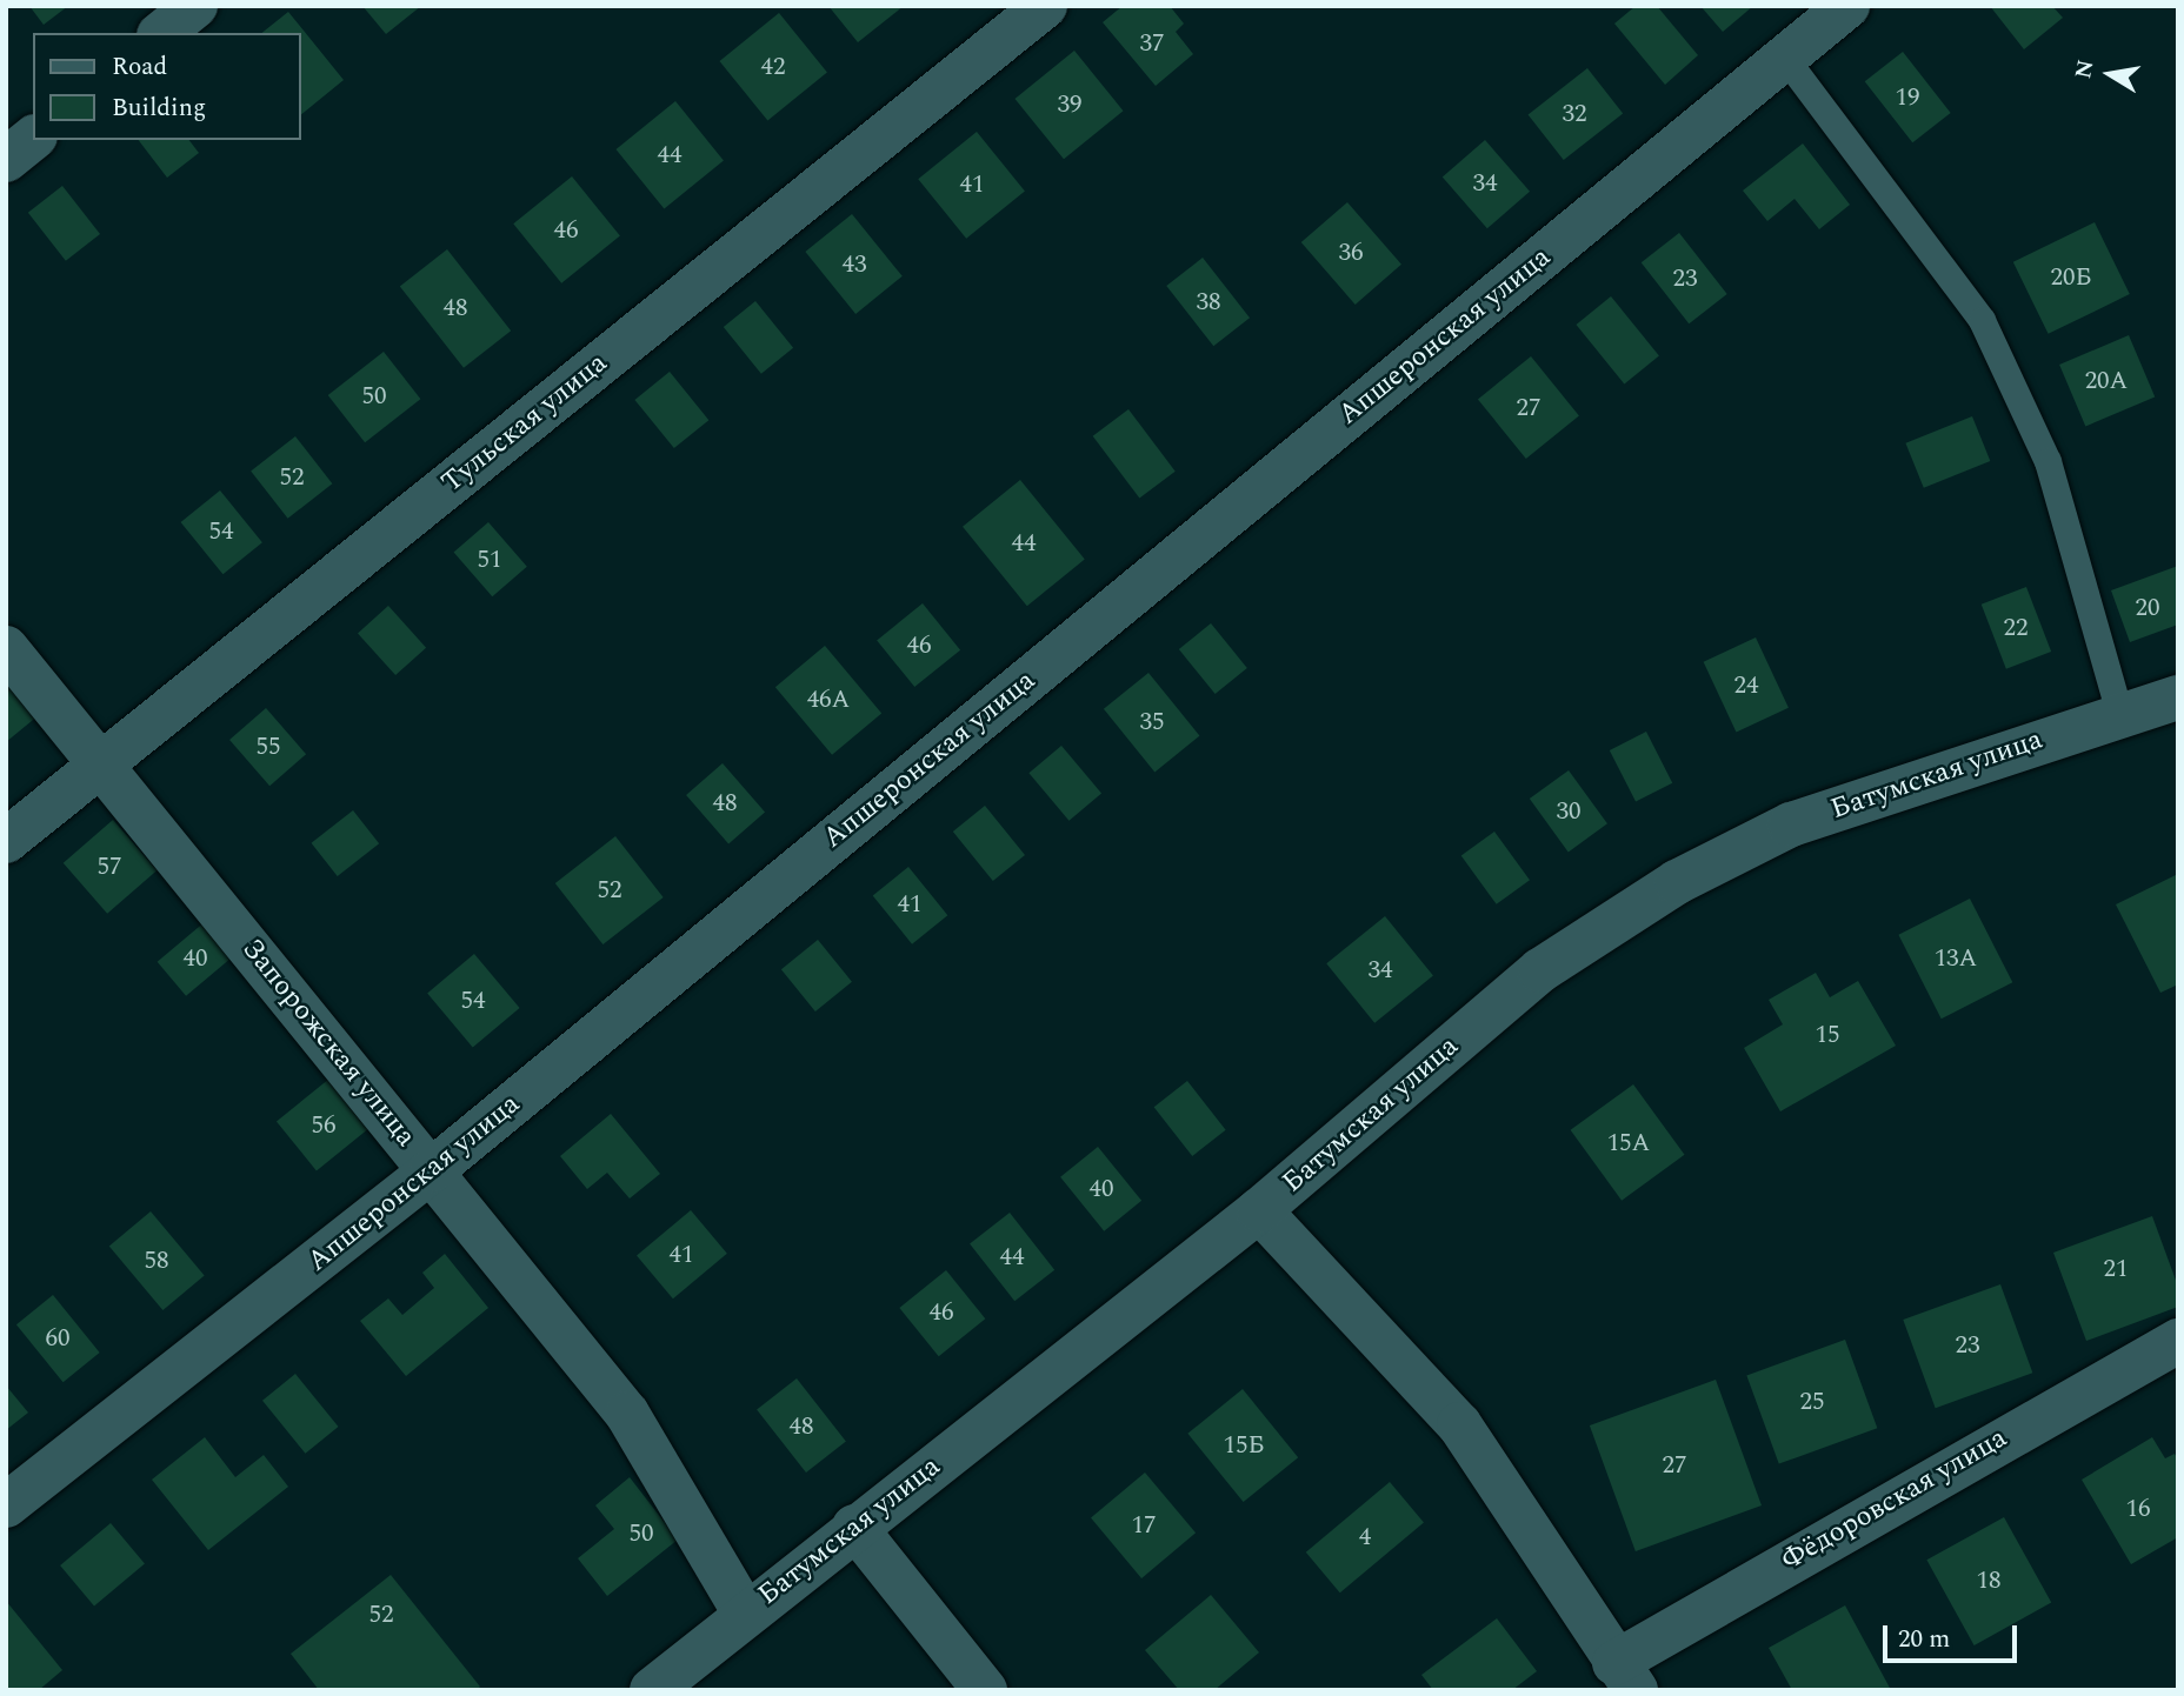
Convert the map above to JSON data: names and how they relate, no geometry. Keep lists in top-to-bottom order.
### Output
{
  "streets": {
    "street": [
      "Апшеронская улица",
      "Тульская улица",
      "Батумская улица",
      "Запорожская улица",
      "Фёдоровская улица"
    ]
  },
  "crossings": [
    ["Апшеронская улица", "Запорожская улица"],
    ["Тульская улица", "Запорожская улица"],
    ["Батумская улица", "Запорожская улица"]
  ],
  "house_numbers": [
    "37",
    "42",
    "19",
    "39",
    "32",
    "44",
    "34",
    "41",
    "46",
    "36",
    "43",
    "20Б",
    "23",
    "38",
    "48",
    "20А",
    "50",
    "27",
    "52",
    "54",
    "44",
    "51",
    "20",
    "22",
    "46",
    "24",
    "46А",
    "35",
    "55",
    "48",
    "30",
    "57",
    "52",
    "41",
    "40",
    "13А",
    "34",
    "54",
    "15",
    "56",
    "15А",
    "40",
    "41",
    "44",
    "58",
    "21",
    "46",
    "60",
    "23",
    "25",
    "48",
    "15Б",
    "27",
    "16",
    "17",
    "50",
    "4",
    "18",
    "52"
  ],
  "legend": ["Road", "Building"],
  "scale_bar": "20 m",
  "north": "left"
}
